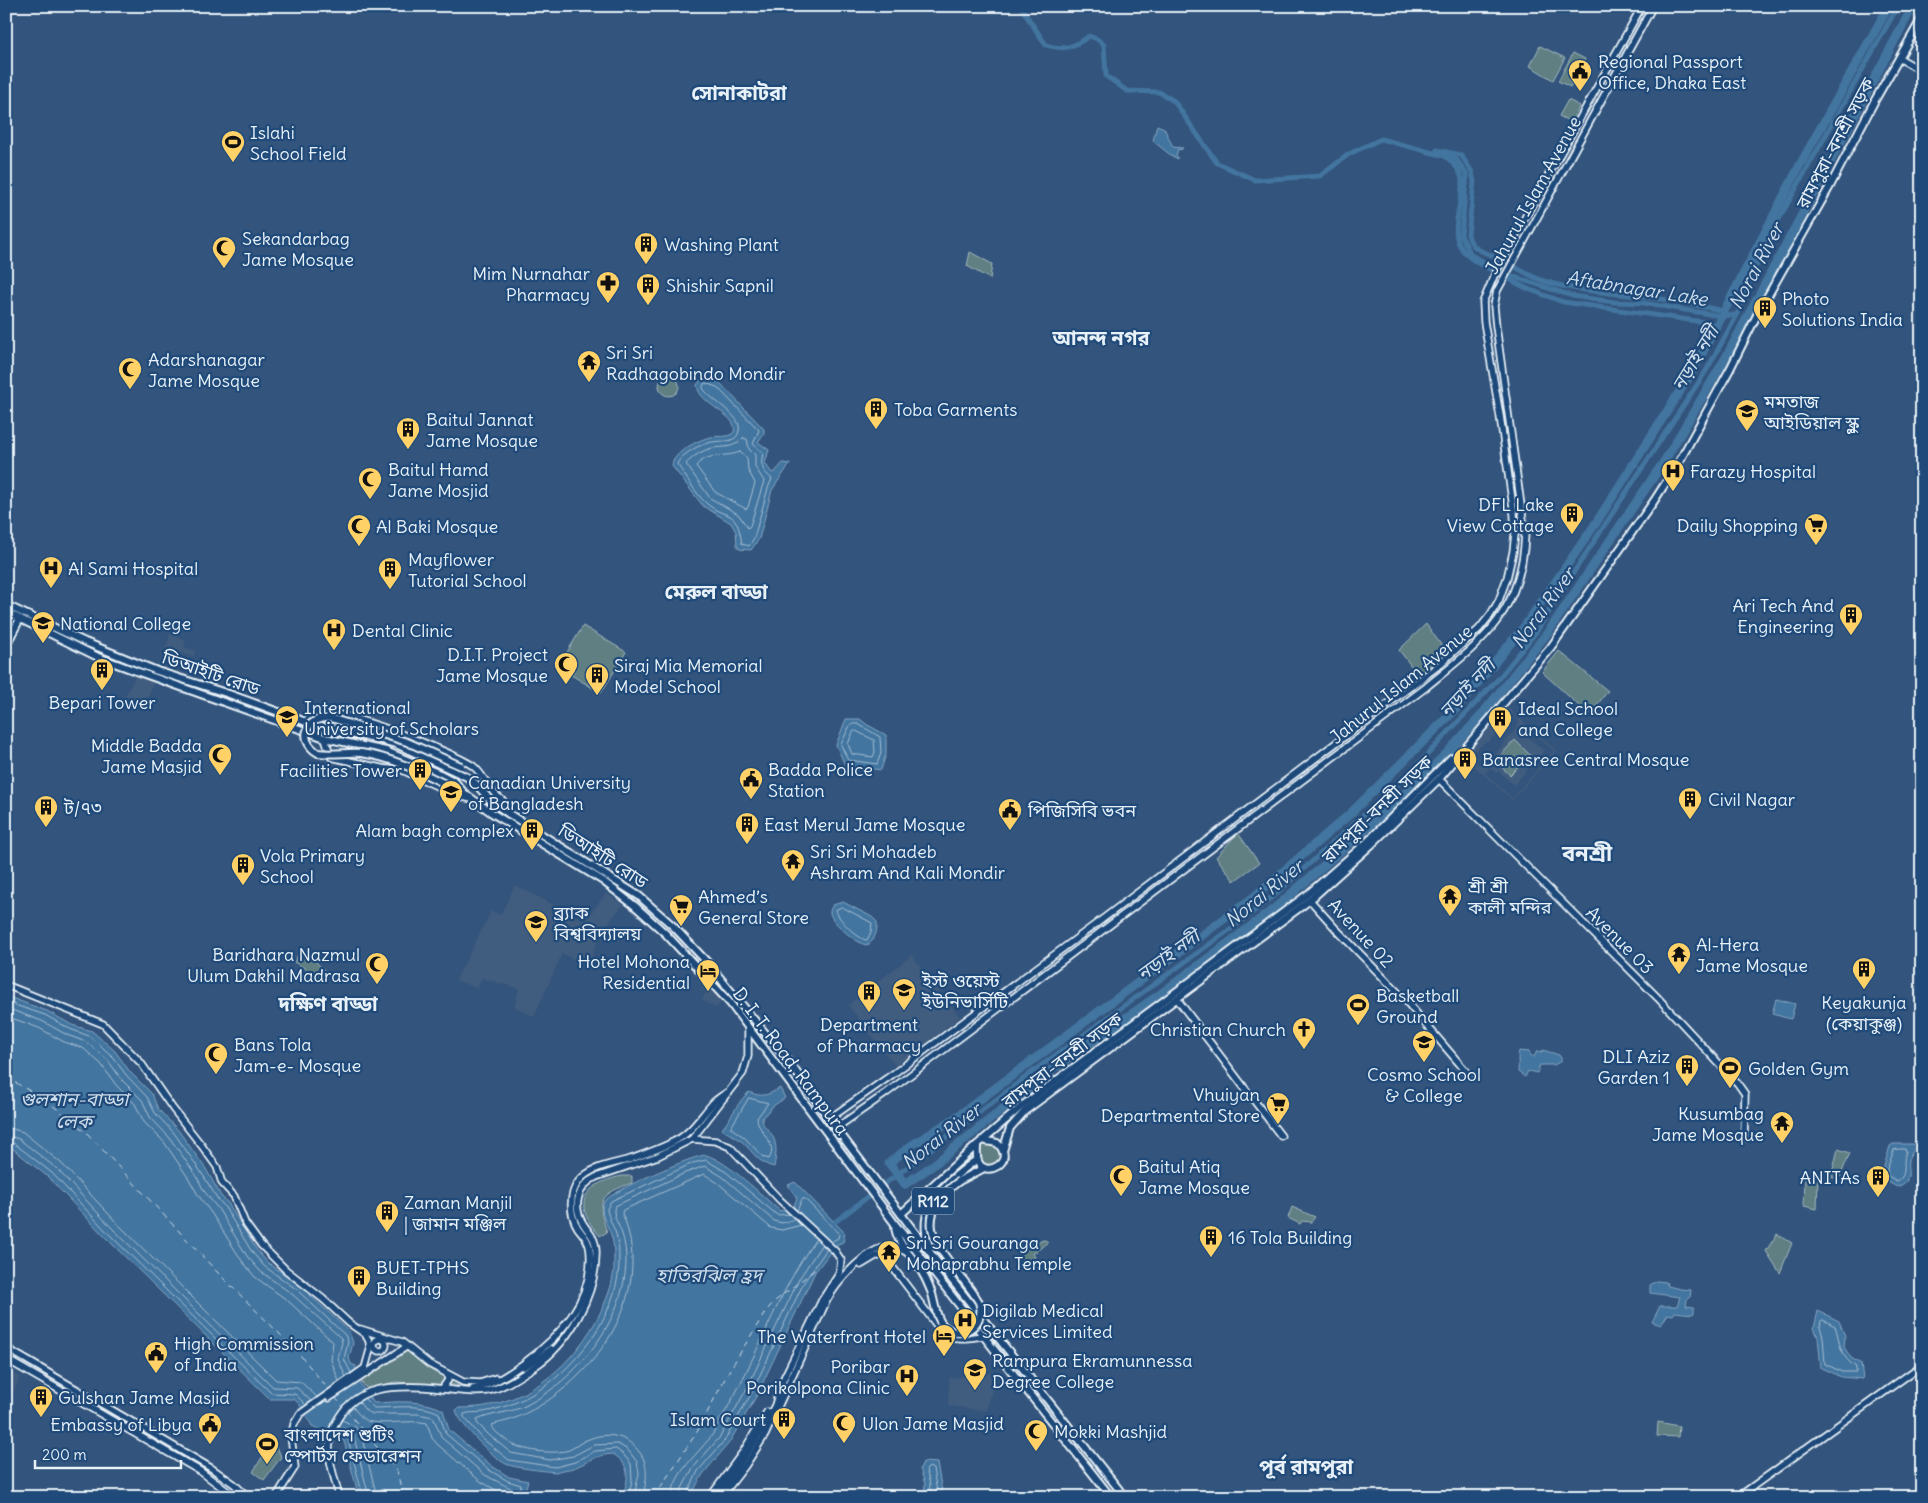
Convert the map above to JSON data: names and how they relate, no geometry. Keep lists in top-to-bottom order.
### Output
{
  "streets": {
    "main road": [
      "রামপুরা-বনশ্রী সড়ক",
      "ডিআইটি রোড",
      "D. I. T. Road, Rampura",
      "R112"
    ],
    "street": ["Jahurul Islam Avenue", "Avenue 02", "Avenue 03"]
  },
  "crossings": [
    ["রামপুরা-বনশ্রী সড়ক", "ডিআইটি রোড"],
    ["রামপুরা-বনশ্রী সড়ক", "Avenue 02"],
    ["রামপুরা-বনশ্রী সড়ক", "Avenue 03"],
    ["রামপুরা-বনশ্রী সড়ক", "R112"],
    ["Jahurul Islam Avenue", "ডিআইটি রোড"],
    ["ডিআইটি রোড", "D. I. T. Road, Rampura"],
    ["ডিআইটি রোড", "R112"]
  ],
  "districts": [
    "সোনাকাটরা",
    "আনন্দ নগর",
    "মেরুল বাড্ডা",
    "বনশ্রী",
    "দক্ষিণ বাড্ডা",
    "পূর্ব রামপুরা"
  ],
  "water": [
    "Norai River",
    "Aftabnagar Lake",
    "নড়াই নদী",
    "গুলশান-বাড্ডা লেক",
    "হাতিরঝিল হ্রদ"
  ],
  "places": {
    "public building": [
      "Regional Passport Office, Dhaka East",
      "Badda Police Station",
      "পিজিসিবি ভবন",
      "High Commission of India",
      "Embassy of Libya"
    ],
    "sports": [
      "Islahi School Field",
      "Basketball Ground",
      "Golden Gym",
      "বাংলাদেশ শুটিং স্পোর্টস ফেডারেশন"
    ],
    "building": [
      "Washing Plant",
      "Shishir Sapnil",
      "Photo Solutions India",
      "Toba Garments",
      "Baitul Jannat Jame Mosque",
      "DFL Lake View Cottage",
      "Mayflower Tutorial School",
      "Ari Tech And Engineering",
      "Bepari Tower",
      "Siraj Mia Memorial Model School",
      "Ideal School and College",
      "Banasree Central Mosque",
      "Facilities Tower",
      "Civil Nagar",
      "ট/৭৩",
      "East Merul Jame Mosque",
      "Alam bagh complex",
      "Vola Primary School",
      "Keyakunja (কেয়াকুঞ্জ)",
      "Department of Pharmacy",
      "DLI Aziz Garden 1",
      "ANITAs",
      "Zaman Manjil | জামান মঞ্জিল",
      "16 Tola Building",
      "BUET-TPHS Building",
      "Gulshan Jame Masjid",
      "Islam Court"
    ],
    "mosque": [
      "Sekandarbag Jame Mosque",
      "Adarshanagar Jame Mosque",
      "Baitul Hamd Jame Mosjid",
      "Al Baki Mosque",
      "D.I.T. Project Jame Mosque",
      "Middle Badda Jame Masjid",
      "Baridhara Nazmul Ulum Dakhil Madrasa",
      "Bans Tola Jam-e- Mosque",
      "Baitul Atiq Jame Mosque",
      "Ulon Jame Masjid",
      "Mokki Mashjid"
    ],
    "pharmacy": ["Mim Nurnahar Pharmacy"],
    "temple": [
      "Sri Sri Radhagobindo Mondir",
      "Sri Sri Mohadeb Ashram And Kali Mondir",
      "শ্রী শ্রী কালী মন্দির",
      "Al-Hera Jame Mosque",
      "Kusumbag Jame Mosque",
      "Sri Sri Gouranga Mohaprabhu Temple"
    ],
    "school or university": [
      "মমতাজ আইডিয়াল স্কুল",
      "National College",
      "International University of Scholars",
      "Canadian University of Bangladesh",
      "ব্র্যাক বিশ্ববিদ্যালয়",
      "ইস্ট ওয়েস্ট ইউনিভার্সিটি",
      "Cosmo School & College",
      "Rampura Ekramunnessa Degree College"
    ],
    "hospital": [
      "Farazy Hospital",
      "Al Sami Hospital",
      "Dental Clinic",
      "Digilab Medical Services Limited",
      "Poribar Porikolpona Clinic"
    ],
    "supermarket": ["Daily Shopping", "Ahmed’s General Store", "Vhuiyan Departmental Store"],
    "hotel": ["Hotel Mohona Residential", "The Waterfront Hotel"],
    "church": ["Christian Church"]
  },
  "scale_bar": "200 m"
}
